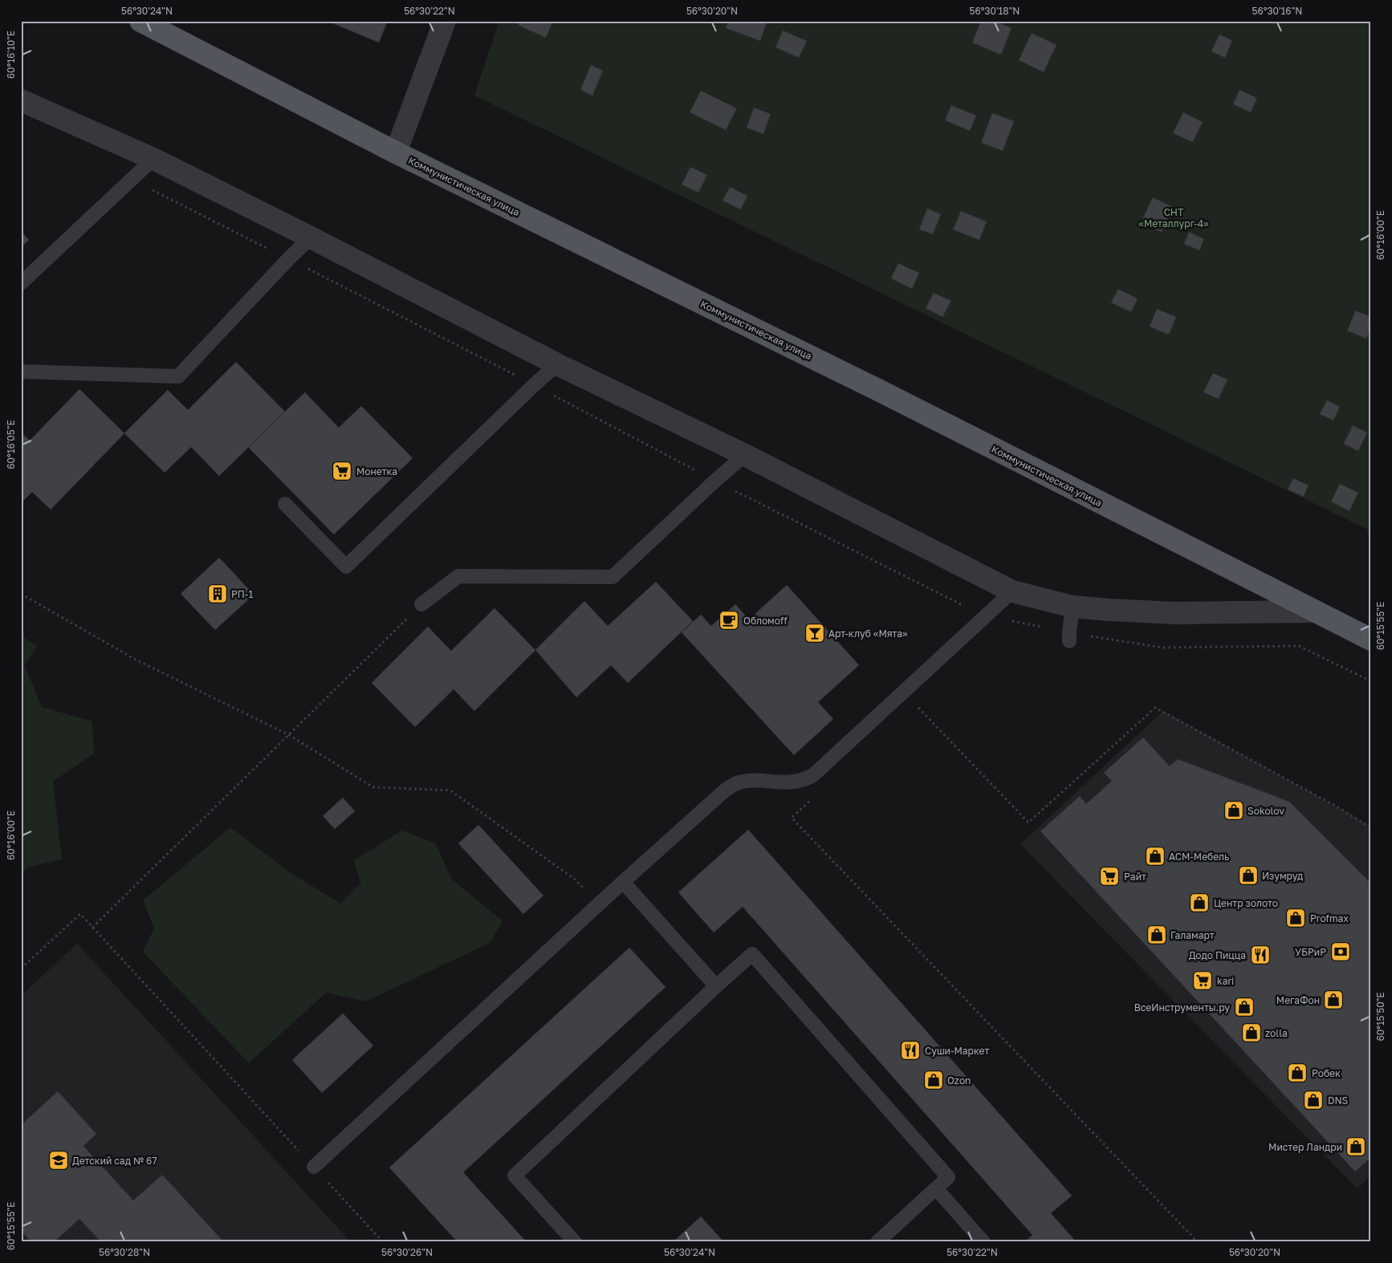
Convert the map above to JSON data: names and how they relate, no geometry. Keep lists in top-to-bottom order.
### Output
{
  "streets": {
    "main road": ["Коммунистическая улица"]
  },
  "parks": ["СНТ «Металлург-4»"],
  "places": {
    "supermarket": ["Монетка", "Райт", "kari"],
    "building": ["РП-1"],
    "cafe": ["Обломоff"],
    "bar": ["Арт-клуб «Мята»"],
    "shop": [
      "Sokolov",
      "АСМ-Мебель",
      "Изумруд",
      "Центр золото",
      "Profmax",
      "Галамарт",
      "МегаФон",
      "ВсеИнструменты.ру",
      "zolla",
      "Робек",
      "Ozon",
      "DNS",
      "Мистер Ландри"
    ],
    "bank": ["УБРиР"],
    "restaurant": ["Додо Пицца", "Суши-Маркет"],
    "school or university": ["Детский сад № 67"]
  },
  "coordinates": [
    "56°30'24\"N",
    "56°30'22\"N",
    "56°30'20\"N",
    "56°30'18\"N",
    "56°30'16\"N",
    "60°16'10\"E",
    "60°16'00\"E",
    "60°16'05\"E",
    "60°15'55\"E",
    "60°15'50\"E",
    "56°30'28\"N",
    "56°30'26\"N"
  ]
}
